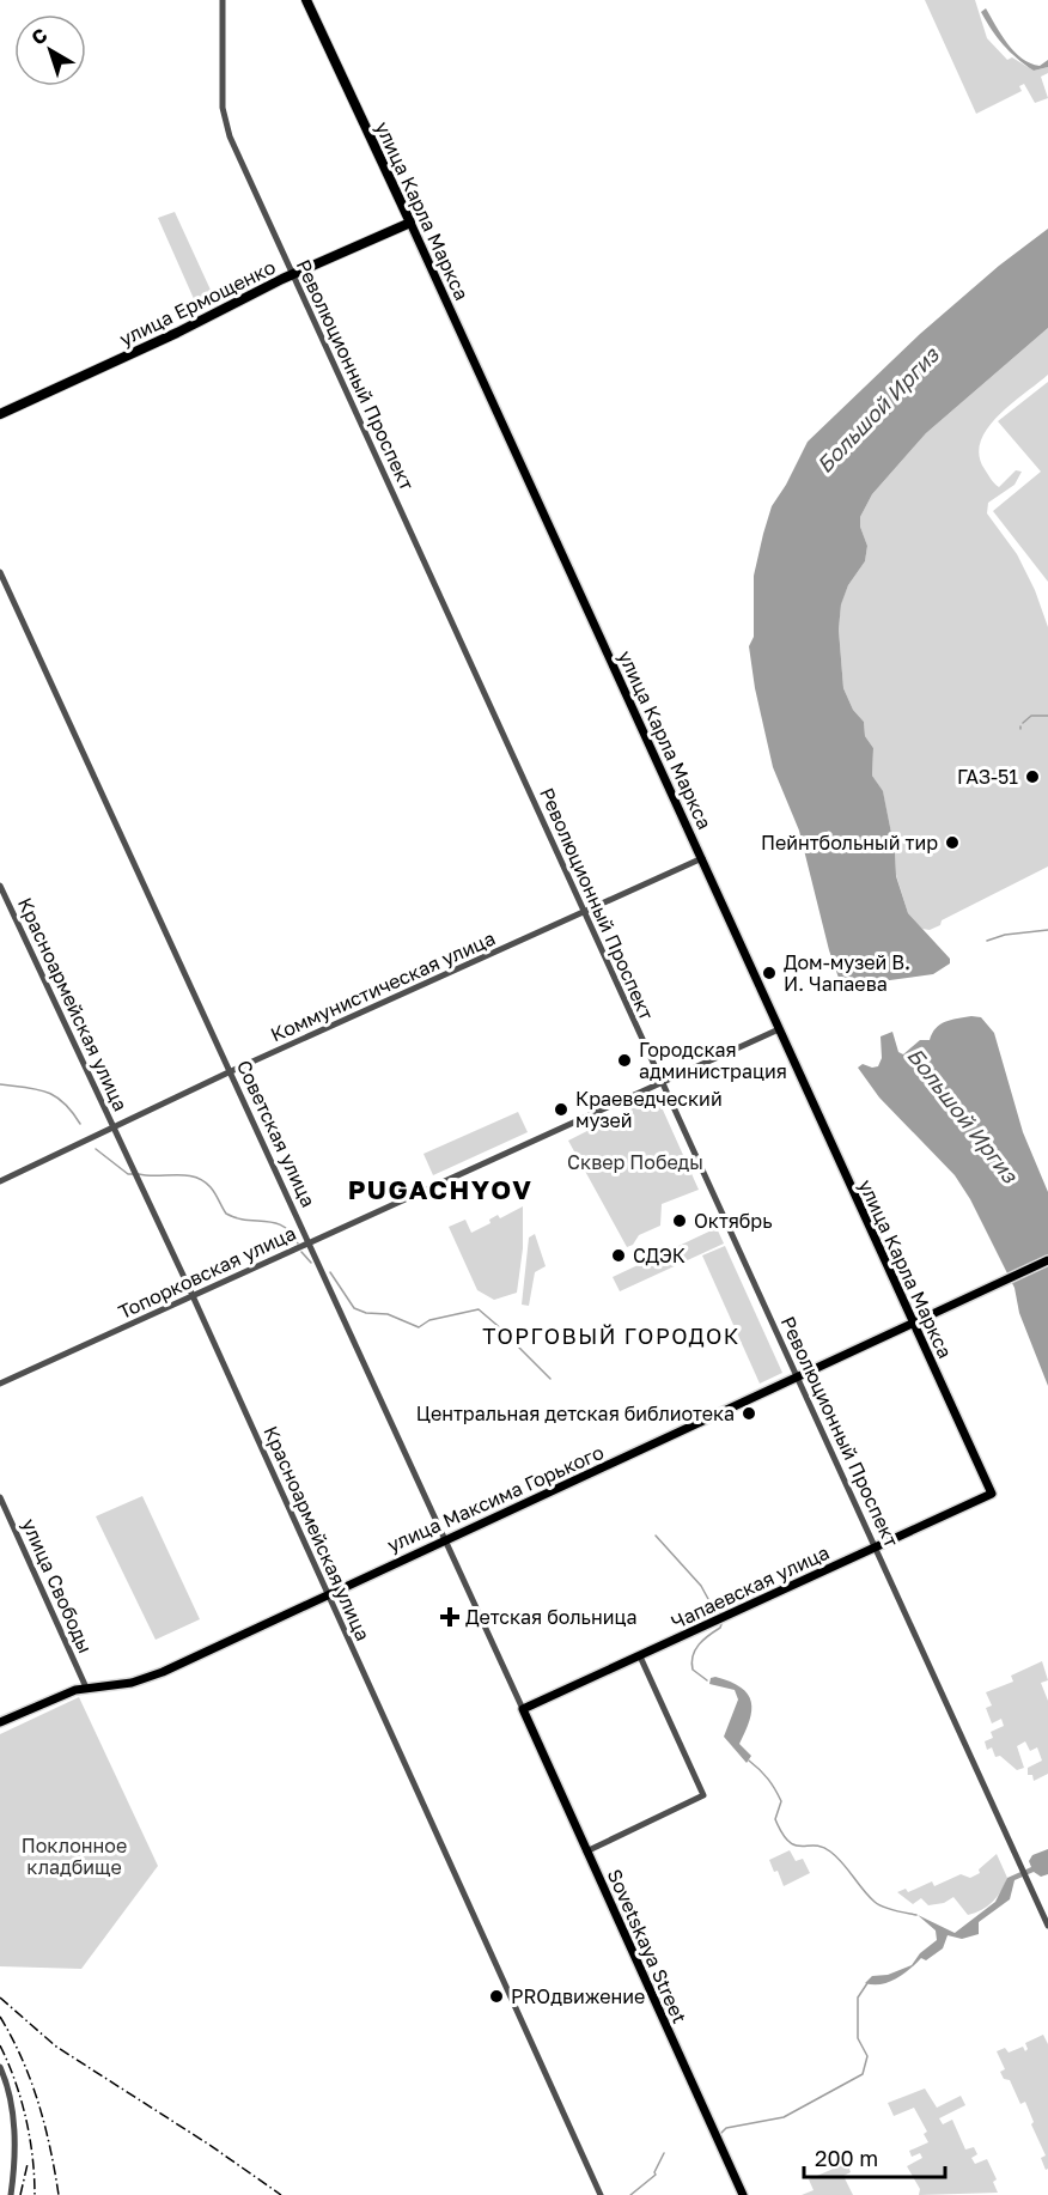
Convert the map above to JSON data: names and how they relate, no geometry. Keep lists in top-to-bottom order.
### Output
{
  "streets": {
    "highway": ["улица Карла Маркса", "улица Ермощенко"],
    "main road": ["улица Максима Горького", "Чапаевская улица", "Sovetskaya Street"],
    "street": [
      "Революционный Проспект",
      "Коммунистическая улица",
      "Красноармейская улица",
      "Советская улица",
      "Топорковская улица",
      "улица Свободы"
    ]
  },
  "crossings": [
    ["улица Карла Маркса", "улица Ермощенко"],
    ["улица Карла Маркса", "Коммунистическая улица"],
    ["улица Карла Маркса", "Топорковская улица"],
    ["улица Карла Маркса", "улица Максима Горького"],
    ["улица Карла Маркса", "Чапаевская улица"],
    ["улица Ермощенко", "Революционный Проспект"],
    ["Революционный Проспект", "Коммунистическая улица"],
    ["Революционный Проспект", "Топорковская улица"],
    ["Революционный Проспект", "улица Максима Горького"],
    ["Революционный Проспект", "Чапаевская улица"],
    ["Коммунистическая улица", "Красноармейская улица"],
    ["Коммунистическая улица", "Советская улица"],
    ["Красноармейская улица", "Топорковская улица"],
    ["Красноармейская улица", "улица Максима Горького"],
    ["Советская улица", "Топорковская улица"],
    ["Советская улица", "улица Максима Горького"],
    ["Советская улица", "Чапаевская улица"],
    ["Советская улица", "Sovetskaya Street"],
    ["улица Максима Горького", "улица Свободы"],
    ["Чапаевская улица", "Sovetskaya Street"]
  ],
  "districts": ["PUGACHYOV", "ТОРГОВЫЙ ГОРОДОК"],
  "water": ["Большой Иргиз"],
  "parks": ["Сквер Победы", "Поклонное кладбище"],
  "places": {
    "other": [
      "ГАЗ-51",
      "Пейнтбольный тир",
      "Дом-музей В. И. Чапаева",
      "Городская администрация",
      "Краеведческий музей",
      "Октябрь",
      "СДЭК",
      "Центральная детская библиотека",
      "PROдвижение"
    ],
    "health": ["Детская больница"]
  },
  "scale_bar": "200 m",
  "north": "top left"
}
